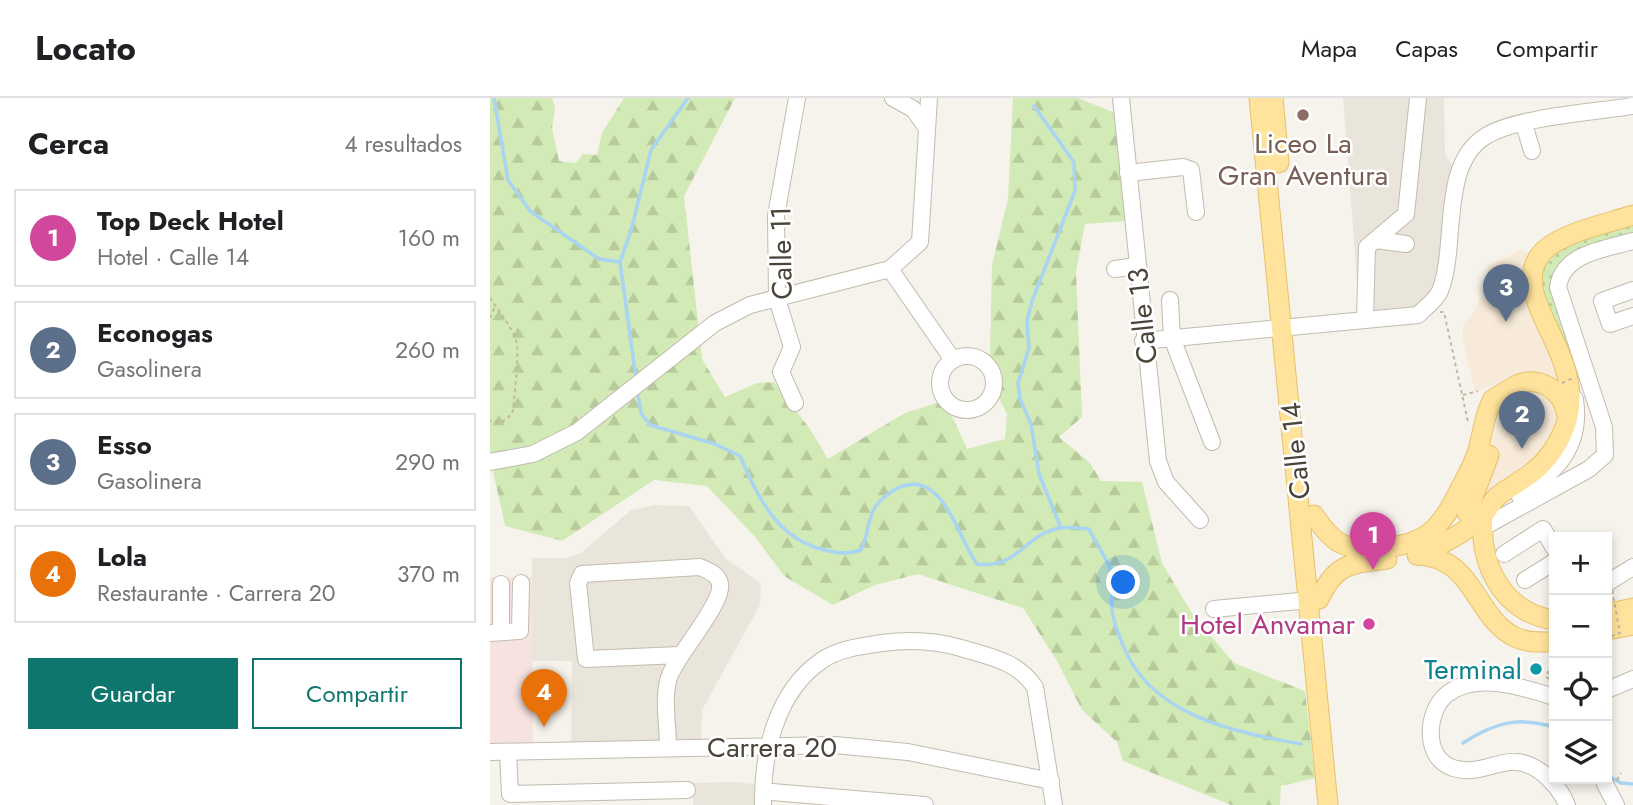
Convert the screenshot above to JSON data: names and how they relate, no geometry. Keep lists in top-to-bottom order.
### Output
{
  "streets": {
    "main road": ["Calle 14"],
    "street": ["Calle 11", "Calle 13", "Carrera 20"]
  },
  "places": ["Liceo La Gran Aventura", "Hotel Anvamar", "Terminal"],
  "page": {
    "header": "Locato",
    "nav": ["Mapa", "Capas", "Compartir"],
    "heading": ["Cerca", "4 resultados"],
    "list": [
      {
        "mark": "1",
        "name": "Top Deck Hotel",
        "note": "Hotel · Calle 14",
        "value": "160 m"
      },
      {
        "mark": "2",
        "name": "Econogas",
        "note": "Gasolinera",
        "value": "260 m"
      },
      {
        "mark": "3",
        "name": "Esso",
        "note": "Gasolinera",
        "value": "290 m"
      },
      {
        "mark": "4",
        "name": "Lola",
        "note": "Restaurante · Carrera 20",
        "value": "370 m"
      }
    ],
    "pins": [
      "3",
      "2",
      "1",
      "4"
    ],
    "map_buttons": ["+", "−"],
    "buttons": ["Guardar", "Compartir"]
  }
}
